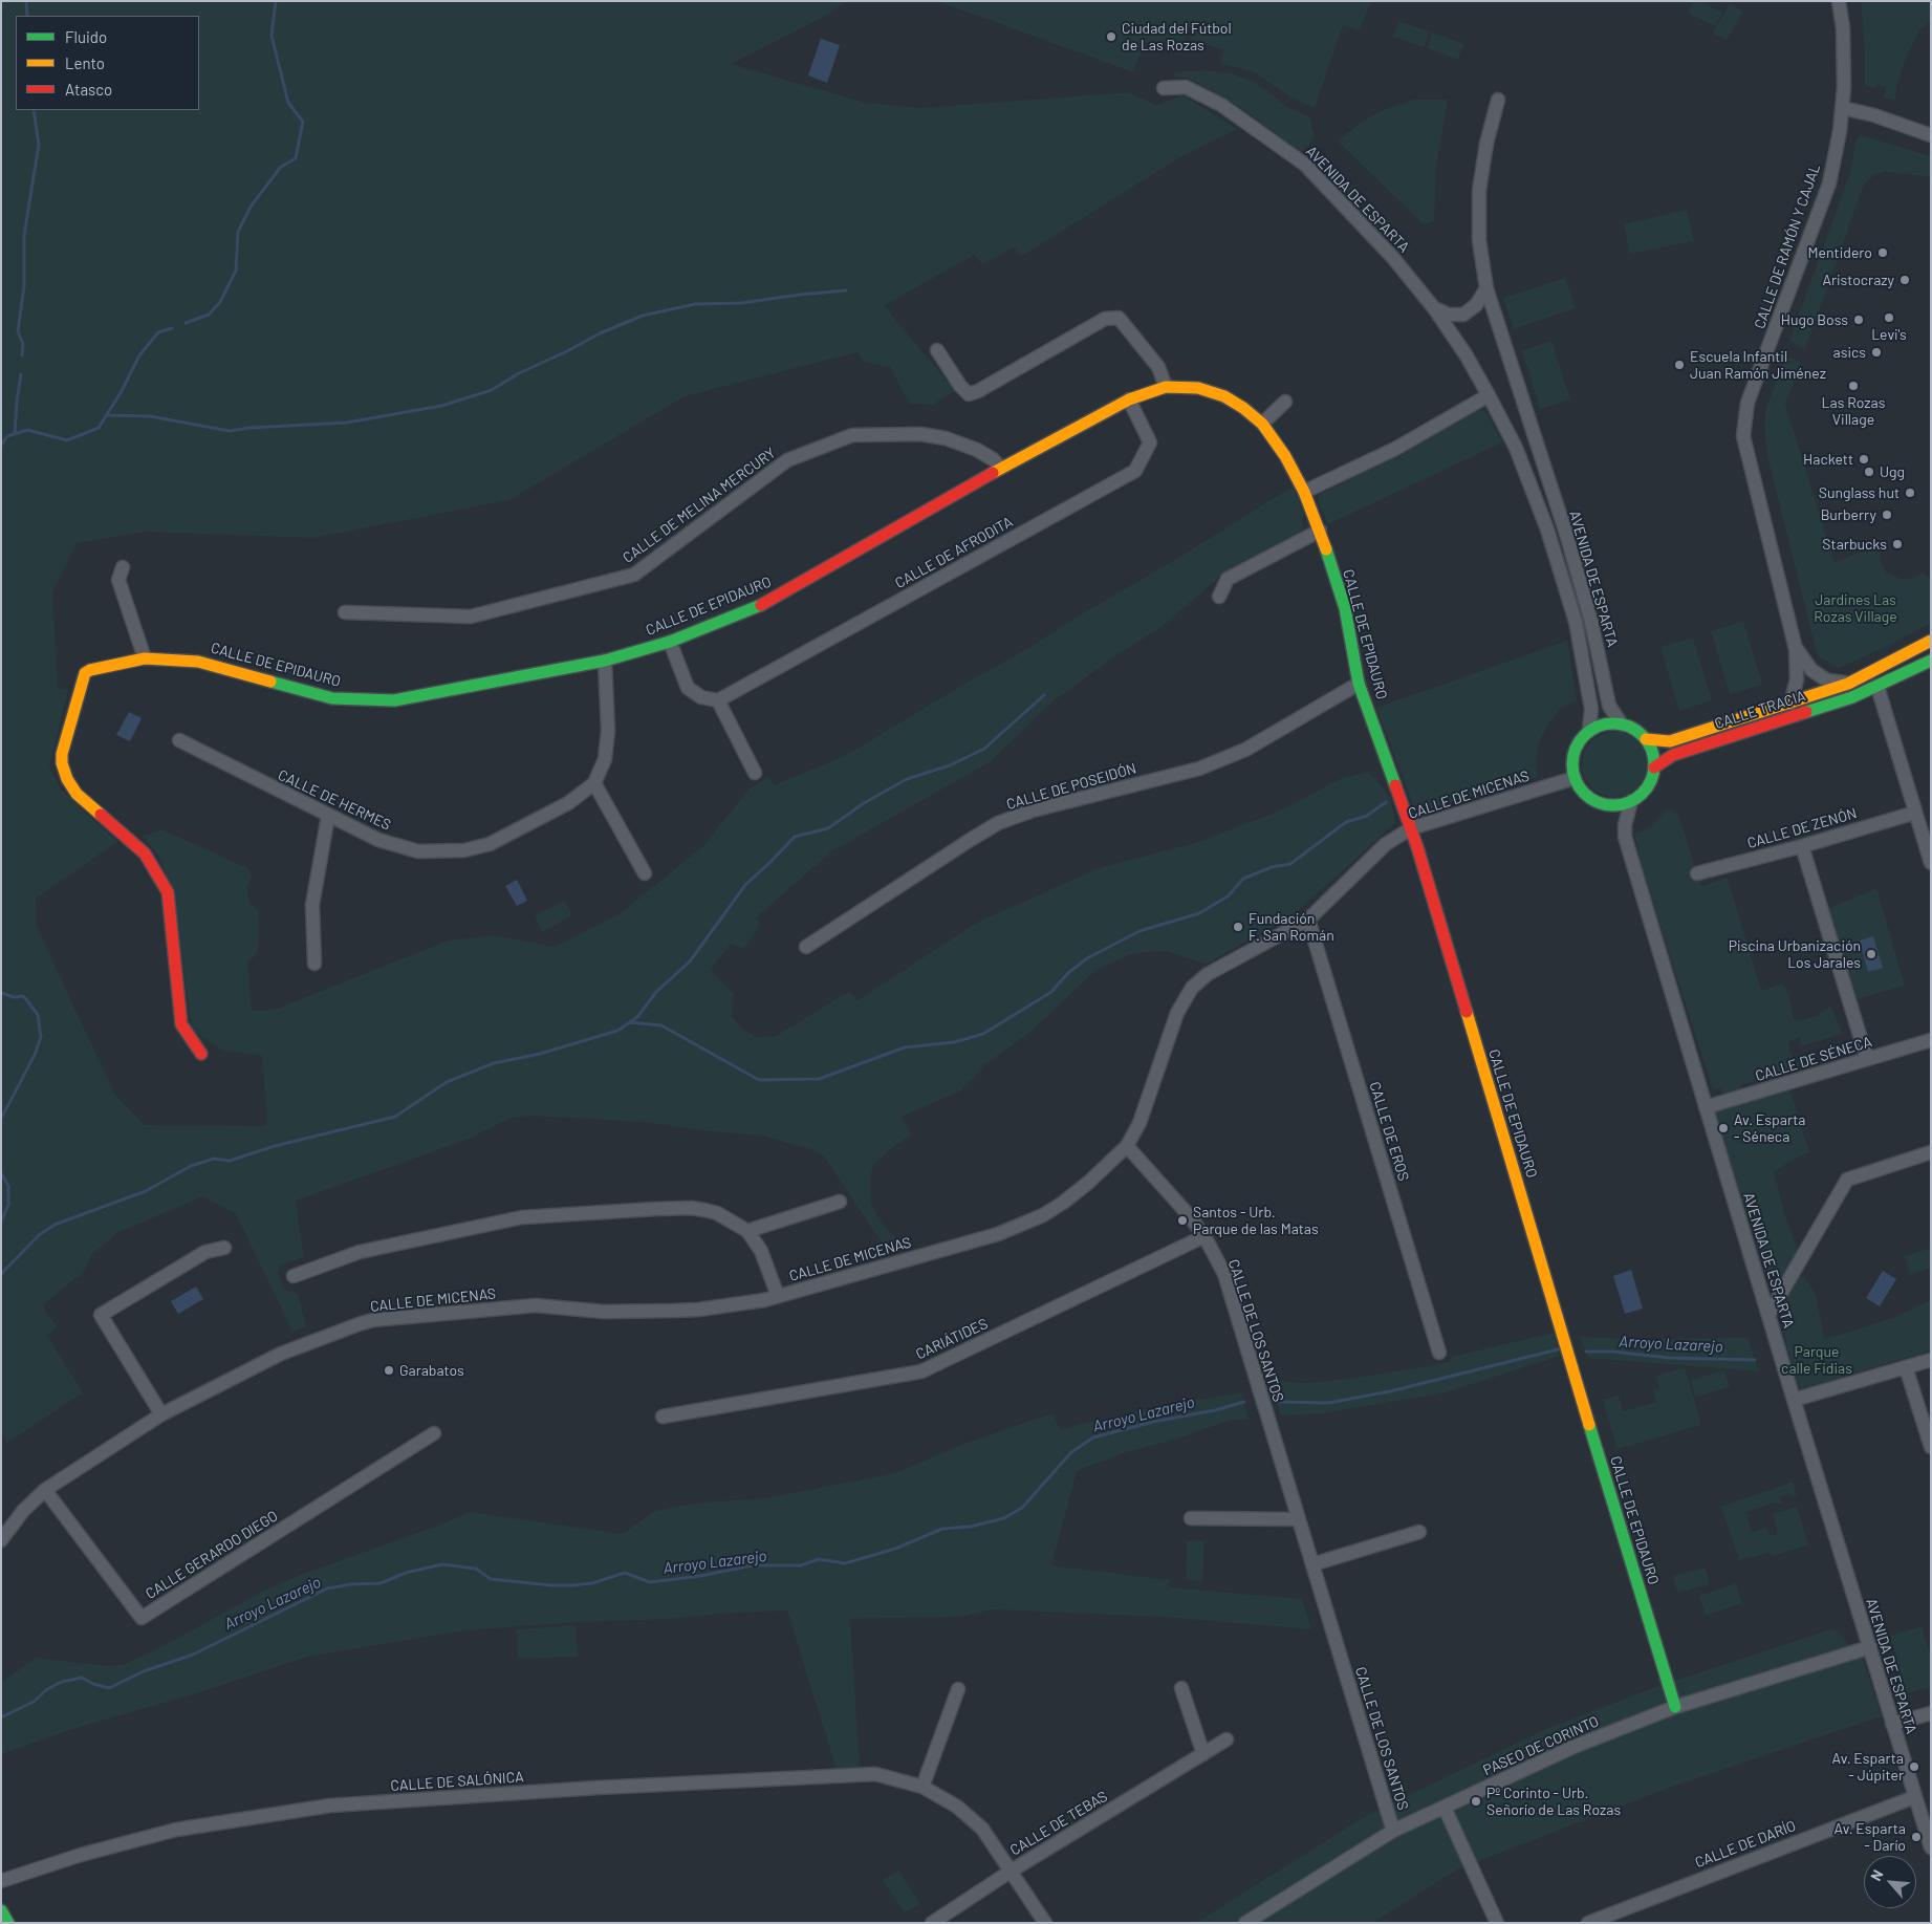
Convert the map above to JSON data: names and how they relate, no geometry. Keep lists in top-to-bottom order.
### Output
{
  "streets": {
    "street": [
      "AVENIDA DE ESPARTA",
      "CALLE DE RAMÓN Y CAJAL",
      "CALLE DE MELINA MERCURY",
      "CALLE DE AFRODITA",
      "CALLE DE EPIDAURO",
      "CALLE TRACIA",
      "CALLE DE POSEIDÓN",
      "CALLE DE MICENAS",
      "CALLE DE HERMES",
      "CALLE DE ZENÓN",
      "CALLE DE SÉNECA",
      "CALLE DE EROS",
      "CALLE DE LOS SANTOS",
      "CARIÁTIDES",
      "CALLE GERARDO DIEGO",
      "PASEO DE CORINTO",
      "CALLE DE SALÓNICA",
      "CALLE DE TEBAS",
      "CALLE DE DARÍO"
    ]
  },
  "crossings": [
    ["AVENIDA DE ESPARTA", "CALLE TRACIA"],
    ["AVENIDA DE ESPARTA", "CALLE DE MICENAS"],
    ["AVENIDA DE ESPARTA", "CALLE DE SÉNECA"],
    ["AVENIDA DE ESPARTA", "PASEO DE CORINTO"],
    ["AVENIDA DE ESPARTA", "CALLE DE DARÍO"],
    ["CALLE DE RAMÓN Y CAJAL", "CALLE TRACIA"],
    ["CALLE DE MELINA MERCURY", "CALLE DE EPIDAURO"],
    ["CALLE DE AFRODITA", "CALLE DE EPIDAURO"],
    ["CALLE DE EPIDAURO", "CALLE DE POSEIDÓN"],
    ["CALLE DE EPIDAURO", "CALLE DE MICENAS"],
    ["CALLE DE EPIDAURO", "CALLE DE HERMES"],
    ["CALLE DE EPIDAURO", "PASEO DE CORINTO"],
    ["CALLE TRACIA", "CALLE DE MICENAS"],
    ["CALLE DE MICENAS", "CALLE DE EROS"],
    ["CALLE DE MICENAS", "CALLE DE LOS SANTOS"],
    ["CALLE DE MICENAS", "CALLE GERARDO DIEGO"],
    ["CALLE DE LOS SANTOS", "CARIÁTIDES"],
    ["CALLE DE LOS SANTOS", "PASEO DE CORINTO"],
    ["CALLE DE SALÓNICA", "CALLE DE TEBAS"]
  ],
  "water": ["Arroyo Lazarejo"],
  "parks": ["Jardines Las Rozas Village", "Parque calle Fidias"],
  "places": [
    "Ciudad del Fútbol de Las Rozas",
    "Mentidero",
    "Aristocrazy",
    "Levi's",
    "Hugo Boss",
    "asics",
    "Escuela Infantil Juan Ramón Jiménez",
    "Las Rozas Village",
    "Hackett",
    "Ugg",
    "Sunglass hut",
    "Burberry",
    "Starbucks",
    "Fundación F. San Román",
    "Piscina Urbanización Los Jarales",
    "Av. Esparta - Séneca",
    "Santos - Urb. Parque de las Matas",
    "Garabatos",
    "Av. Esparta - Júpiter",
    "Pº Corinto - Urb. Señorío de Las Rozas",
    "Av. Esparta - Darío"
  ],
  "legend": ["Fluido", "Lento", "Atasco"],
  "north": "top left"
}
